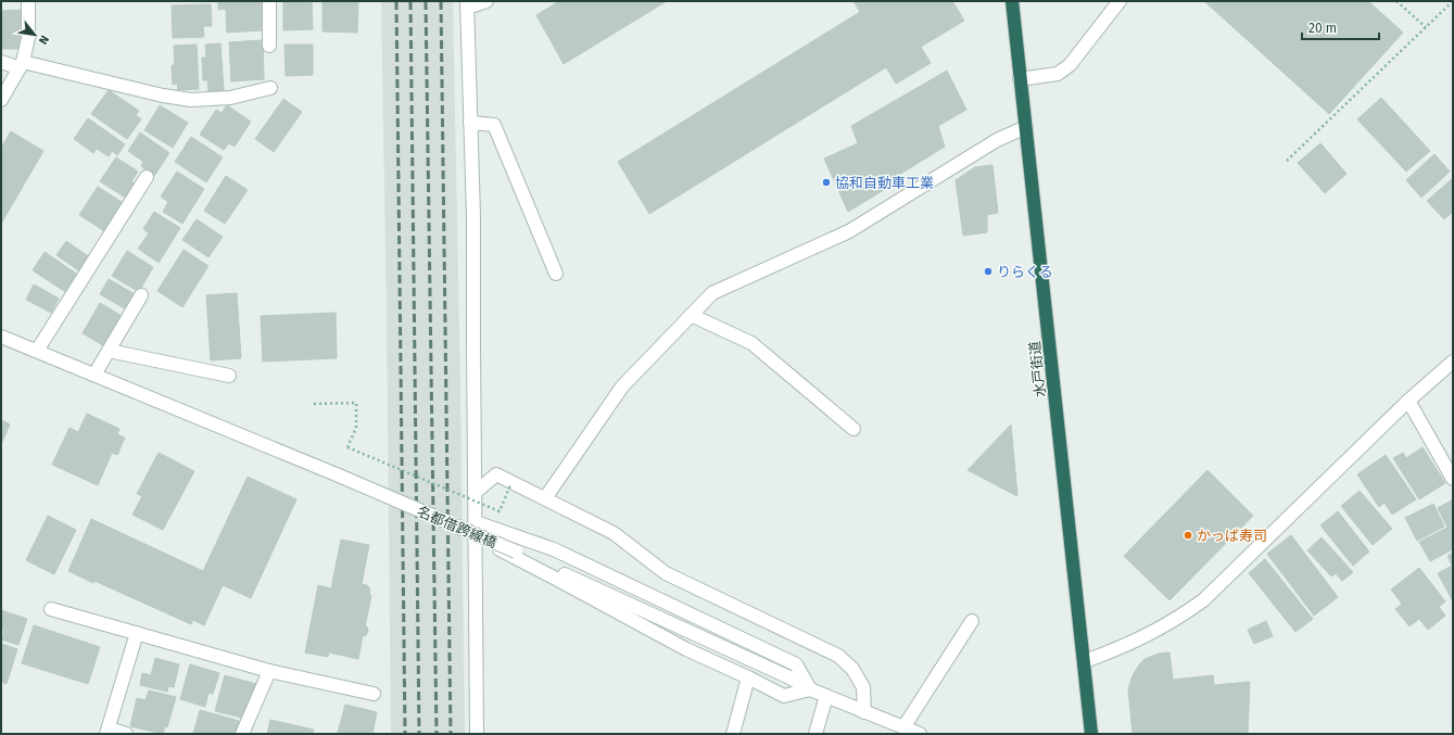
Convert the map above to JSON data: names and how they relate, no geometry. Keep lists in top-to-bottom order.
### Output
{
  "streets": {
    "highway": ["水戸街道"],
    "street": ["名都借跨線橋"]
  },
  "places": ["協和自動車工業", "りらくる", "かっぱ寿司"],
  "scale_bar": "20 m",
  "north": "bottom right"
}
